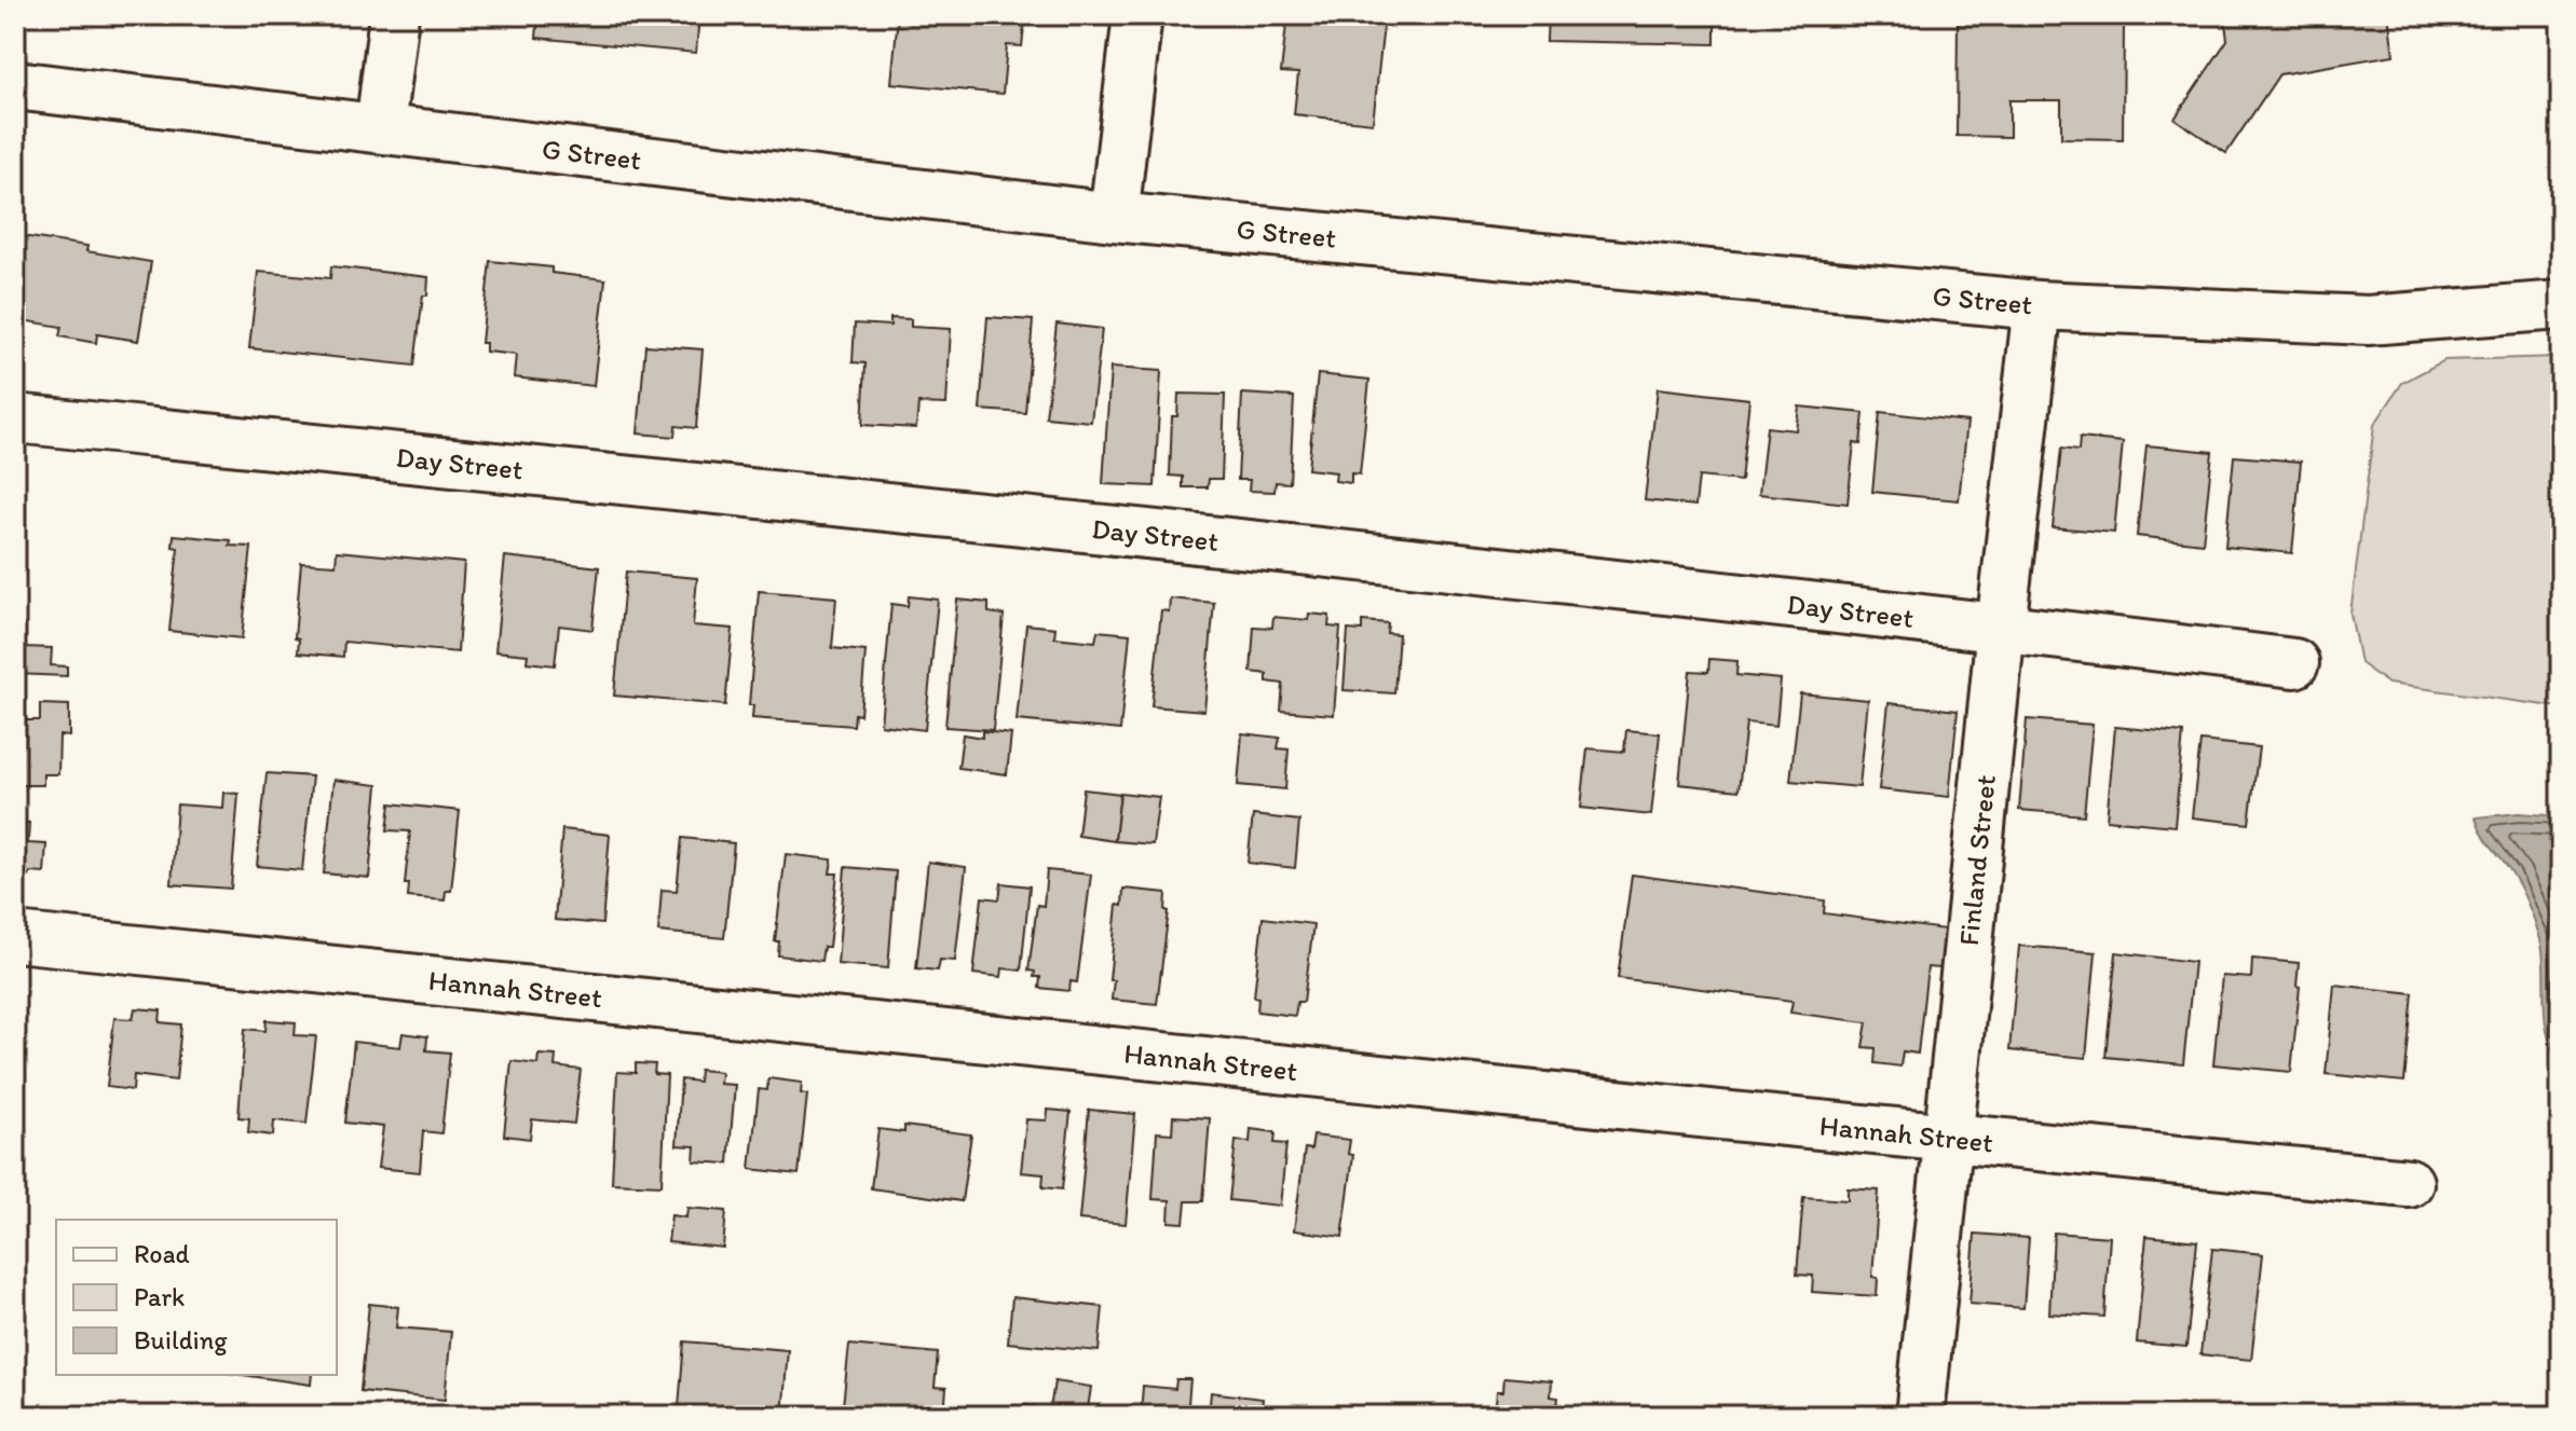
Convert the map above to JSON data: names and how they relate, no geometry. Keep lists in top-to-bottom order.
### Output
{
  "streets": {
    "street": [
      "G Street",
      "Day Street",
      "Finland Street",
      "Hannah Street"
    ]
  },
  "crossings": [
    ["G Street", "Finland Street"],
    ["Day Street", "Finland Street"],
    ["Finland Street", "Hannah Street"]
  ],
  "legend": ["Road", "Park", "Building"]
}
